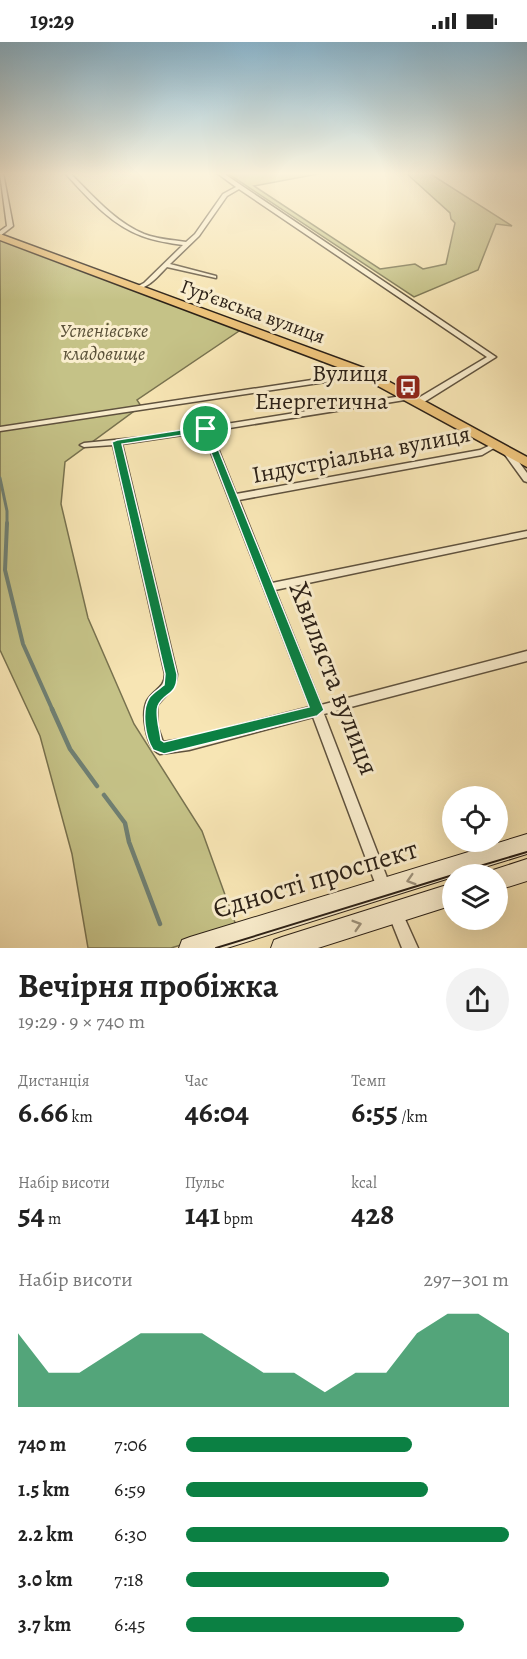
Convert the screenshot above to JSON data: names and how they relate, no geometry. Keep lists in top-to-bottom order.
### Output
{
  "streets": {
    "highway": ["Гур’євська вулиця"],
    "main road": ["Хвиляста вулиця", "Єдності проспект"],
    "street": ["Індустріальна вулиця"]
  },
  "crossings": [
    ["Гур’євська вулиця", "Індустріальна вулиця"],
    ["Індустріальна вулиця", "Хвиляста вулиця"],
    ["Хвиляста вулиця", "Єдності проспект"]
  ],
  "parks": ["Успенівське кладовище"],
  "places": {
    "bus stop": ["Вулиця Енергетична"]
  },
  "page": {
    "status": "19:29",
    "heading": ["Вечірня пробіжка", "19:29 · 9 × 740 m"],
    "stats": [
      ["Дистанція", "6.66 km"],
      ["Час", "46:04"],
      ["Темп", "6:55 /km"],
      ["Набір висоти", "54 m"],
      ["Пульс", "141 bpm"],
      ["kcal", "428"]
    ],
    "chart": ["Набір висоти", "297–301 m"],
    "list": [
      {
        "name": "740 m",
        "note": "7:06"
      },
      {
        "name": "1.5 km",
        "note": "6:59"
      },
      {
        "name": "2.2 km",
        "note": "6:30"
      },
      {
        "name": "3.0 km",
        "note": "7:18"
      },
      {
        "name": "3.7 km",
        "note": "6:45"
      }
    ]
  }
}
